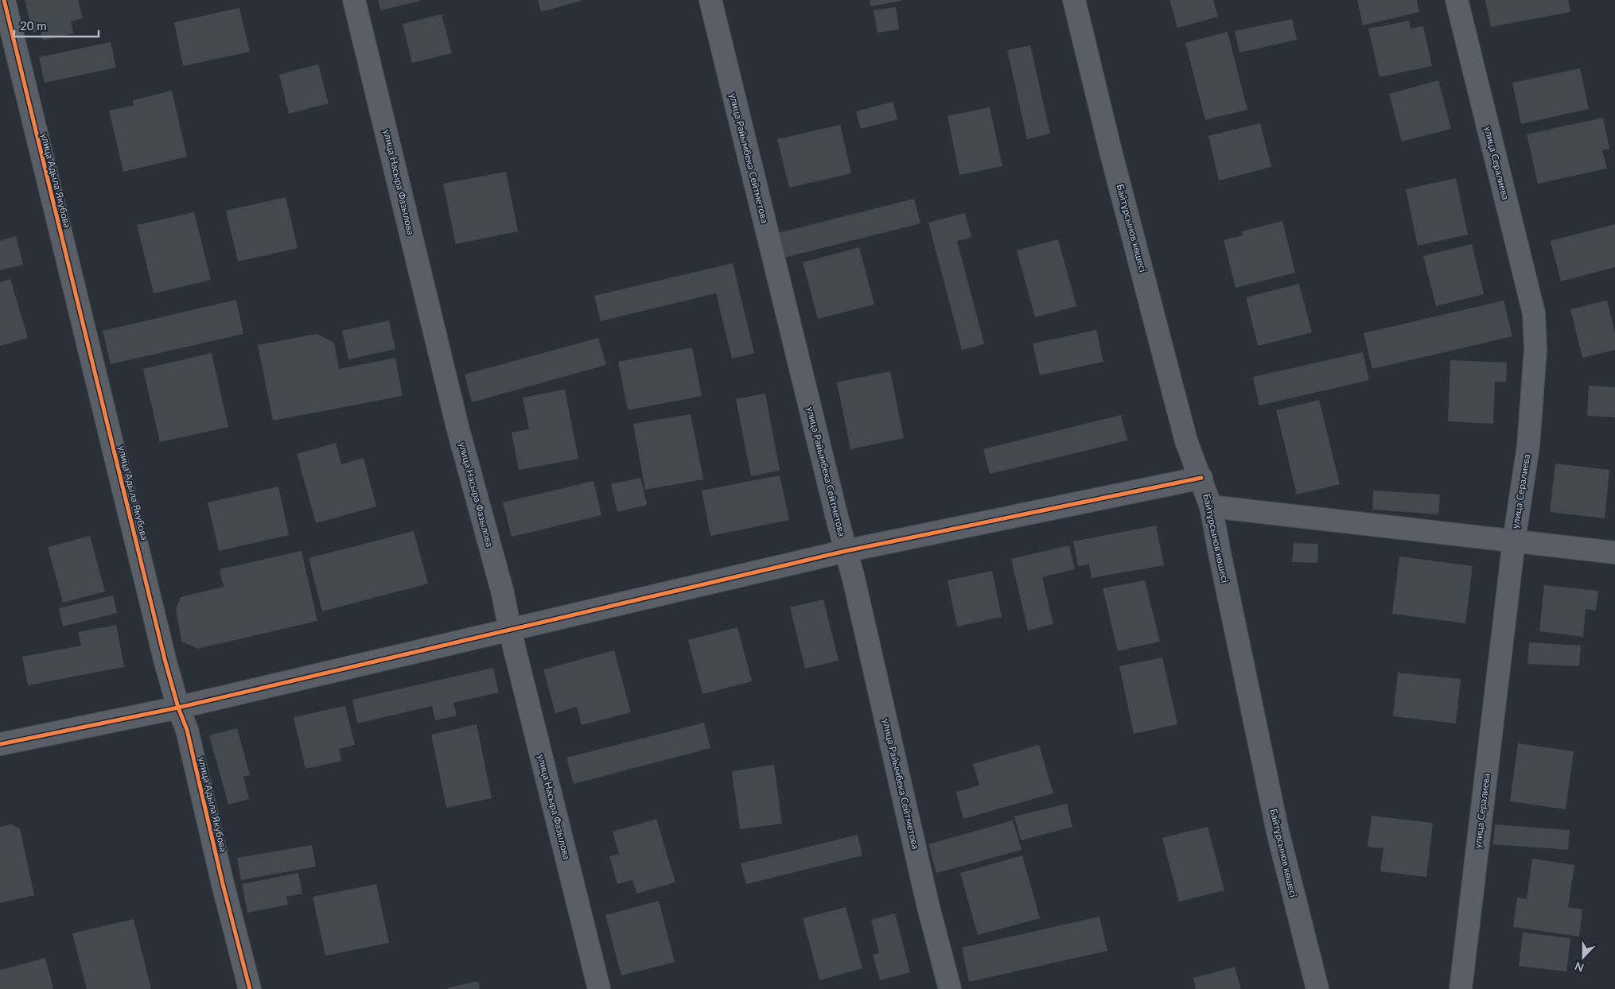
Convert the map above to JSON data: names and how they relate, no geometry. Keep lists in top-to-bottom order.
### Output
{
  "streets": {
    "street": [
      "улица Райымбека Сейтметова",
      "улица Сералиева",
      "улица Адыла Якубова",
      "улица Насыра Фазылова",
      "Байтұрсынов көшесі"
    ]
  },
  "scale_bar": "20 m",
  "north": "bottom"
}
